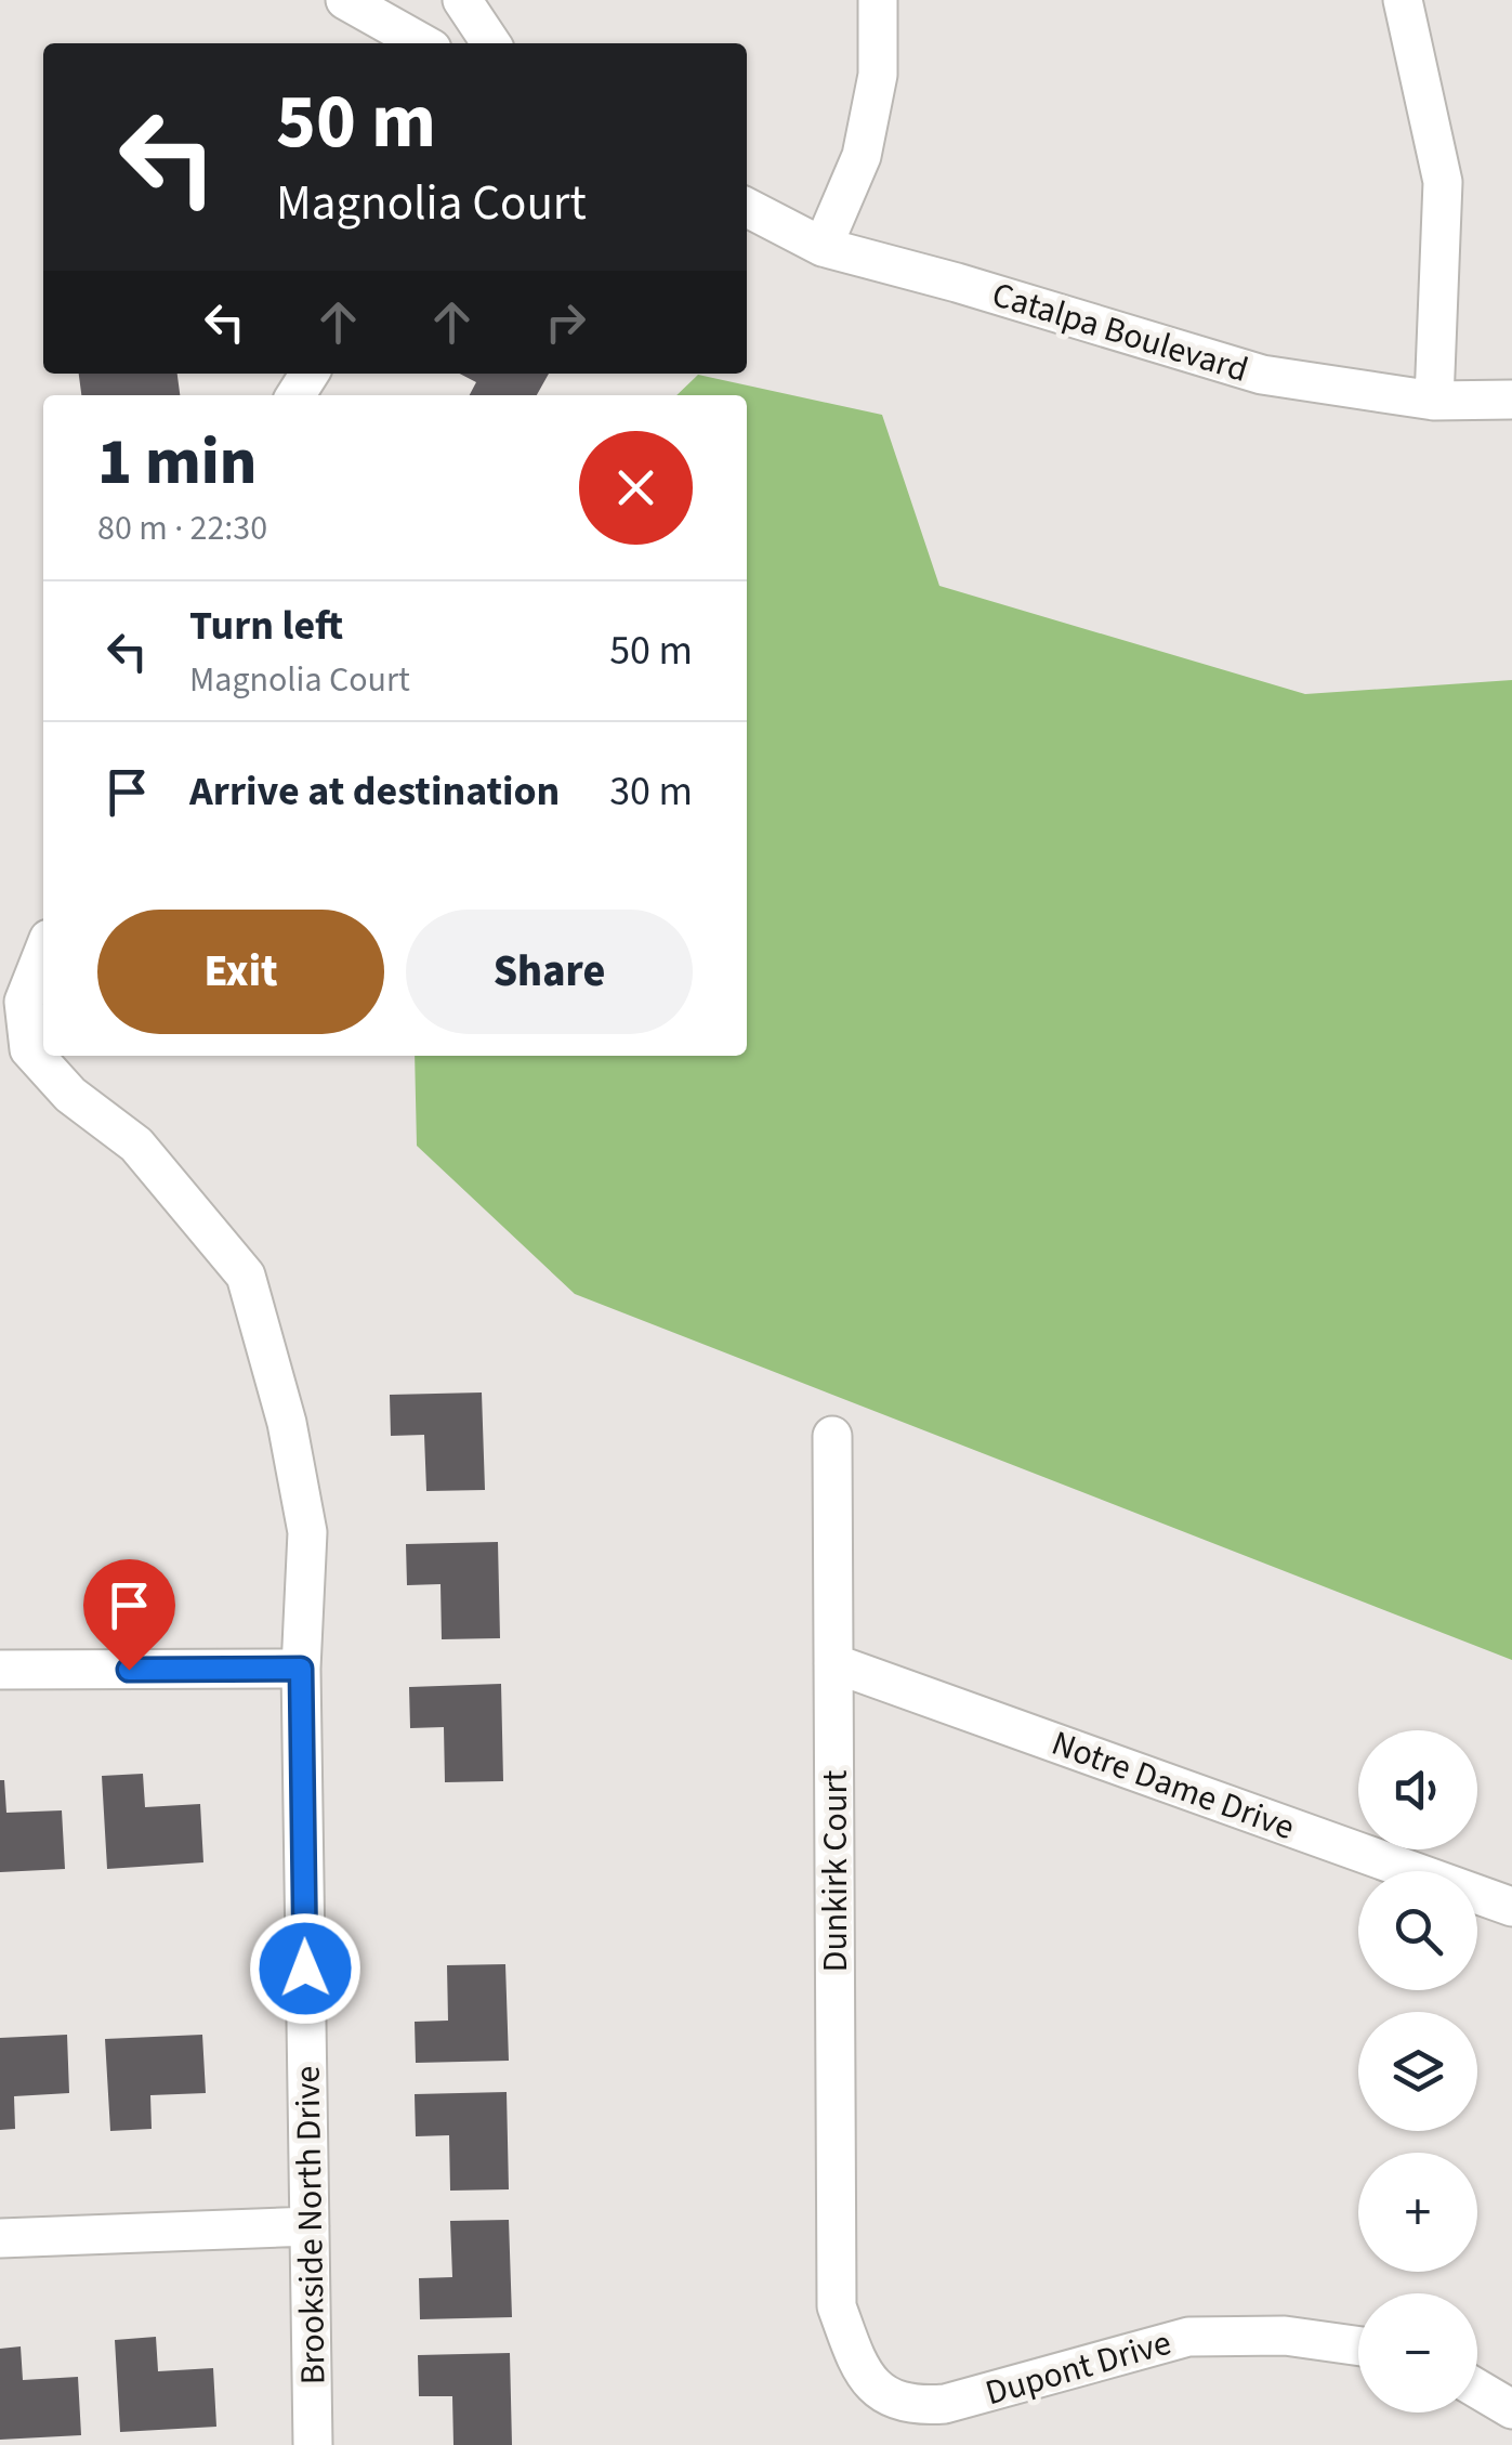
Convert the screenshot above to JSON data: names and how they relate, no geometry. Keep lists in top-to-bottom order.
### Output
{
  "streets": {
    "street": [
      "Catalpa Boulevard",
      "Notre Dame Drive",
      "Dunkirk Court",
      "Brookside North Drive",
      "Dupont Drive"
    ]
  },
  "crossings": [
    ["Notre Dame Drive", "Dunkirk Court"],
    ["Dunkirk Court", "Dupont Drive"]
  ],
  "page": {
    "turn": ["50 m", "Magnolia Court"],
    "heading": ["1 min", "80 m · 22:30"],
    "list": [
      {
        "name": "Turn left",
        "note": "Magnolia Court",
        "value": "50 m"
      },
      {
        "name": "Arrive at destination",
        "value": "30 m"
      }
    ],
    "buttons": ["Exit", "Share"],
    "map_buttons": ["+", "−"]
  }
}
